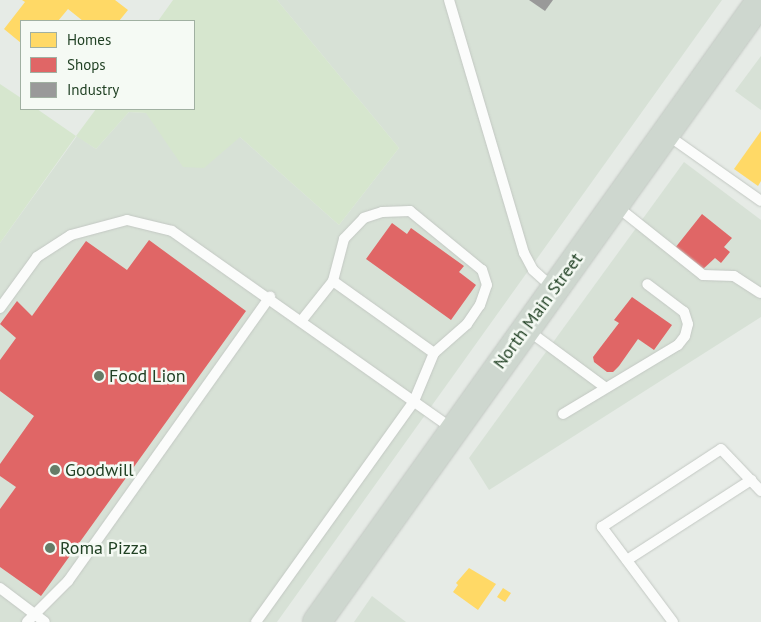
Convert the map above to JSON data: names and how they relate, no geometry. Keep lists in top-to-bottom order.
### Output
{
  "streets": {
    "main road": ["North Main Street"]
  },
  "places": ["Food Lion", "Goodwill", "Roma Pizza"],
  "legend": ["Homes", "Shops", "Industry"]
}
